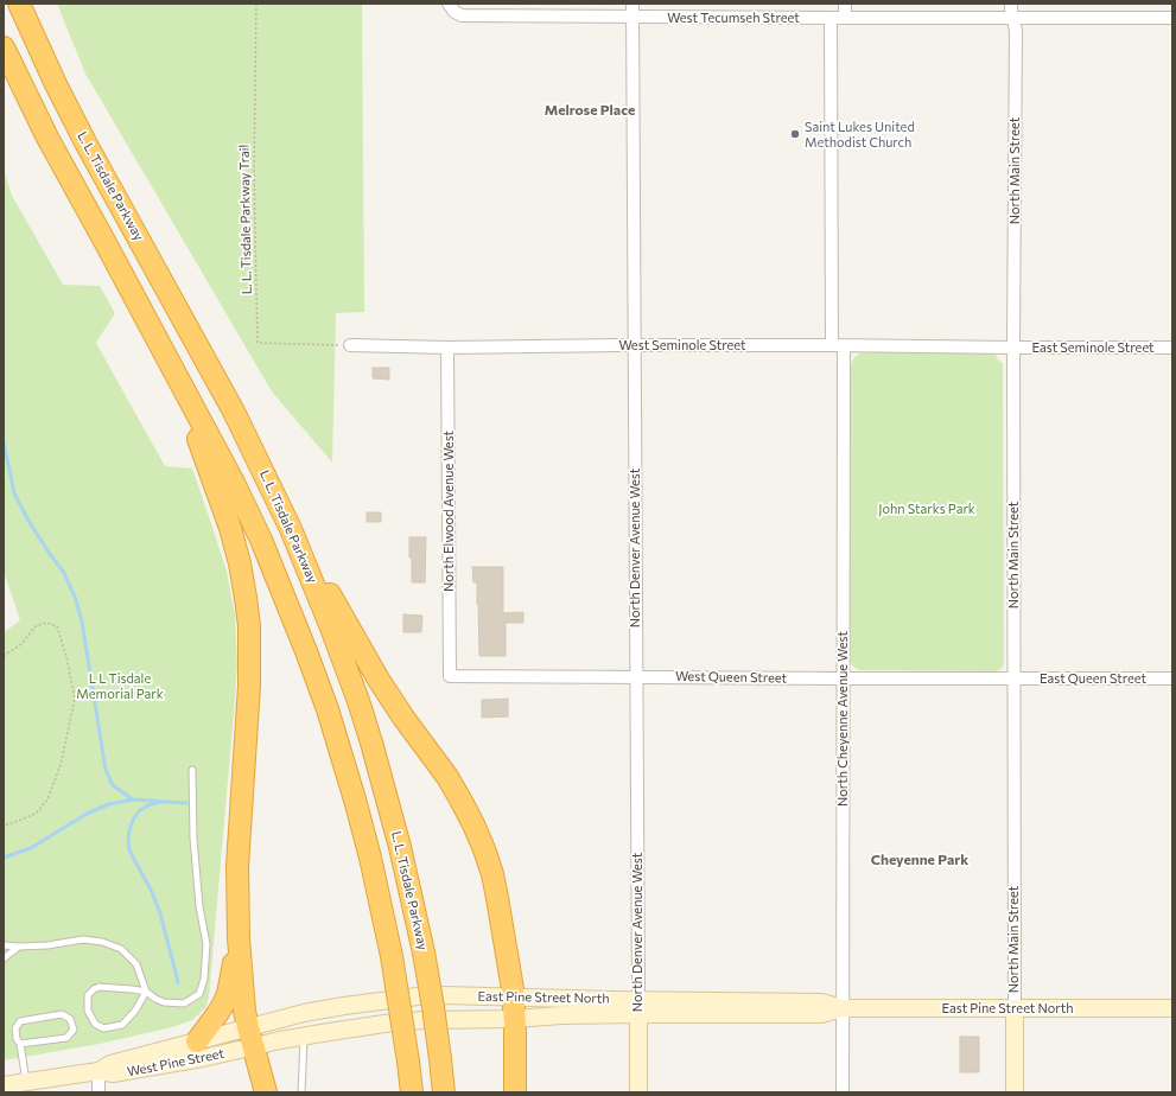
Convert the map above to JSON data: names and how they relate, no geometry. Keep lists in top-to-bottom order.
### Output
{
  "streets": {
    "highway": ["L. L. Tisdale Parkway"],
    "street": [
      "West Tecumseh Street",
      "North Main Street",
      "West Seminole Street",
      "East Seminole Street",
      "North Elwood Avenue West",
      "North Denver Avenue West",
      "West Queen Street",
      "East Queen Street",
      "North Cheyenne Avenue West",
      "East Pine Street North",
      "West Pine Street"
    ],
    "path": ["L. L. Tisdale Parkway Trail"]
  },
  "crossings": [
    ["West Tecumseh Street", "North Main Street"],
    ["West Tecumseh Street", "North Denver Avenue West"],
    ["West Tecumseh Street", "North Cheyenne Avenue West"],
    ["North Main Street", "West Seminole Street"],
    ["North Main Street", "East Seminole Street"],
    ["North Main Street", "West Queen Street"],
    ["North Main Street", "East Queen Street"],
    ["North Main Street", "East Pine Street North"],
    ["L. L. Tisdale Parkway Trail", "West Seminole Street"],
    ["West Seminole Street", "East Seminole Street"],
    ["West Seminole Street", "North Elwood Avenue West"],
    ["West Seminole Street", "North Denver Avenue West"],
    ["West Seminole Street", "North Cheyenne Avenue West"],
    ["North Elwood Avenue West", "West Queen Street"],
    ["North Denver Avenue West", "West Queen Street"],
    ["North Denver Avenue West", "East Pine Street North"],
    ["West Queen Street", "East Queen Street"],
    ["West Queen Street", "North Cheyenne Avenue West"],
    ["North Cheyenne Avenue West", "East Pine Street North"],
    ["East Pine Street North", "West Pine Street"]
  ],
  "districts": ["Melrose Place", "Cheyenne Park"],
  "parks": ["John Starks Park", "L L Tisdale Memorial Park"],
  "places": ["Saint Lukes United Methodist Church"]
}
